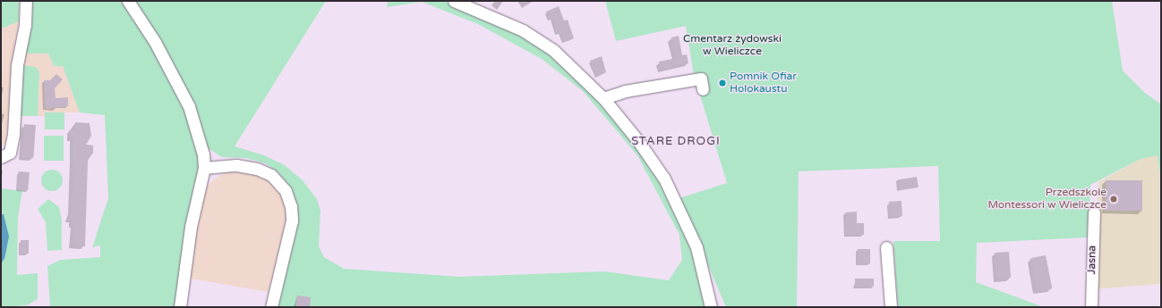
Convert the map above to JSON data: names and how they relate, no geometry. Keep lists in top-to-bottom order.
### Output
{
  "streets": {
    "street": ["Jasna"]
  },
  "districts": ["STARE DROGI"],
  "parks": ["Cmentarz żydowski w Wieliczce"],
  "places": ["Pomnik Ofiar Holokaustu", "Przedszkole Montessori w Wieliczce"]
}
